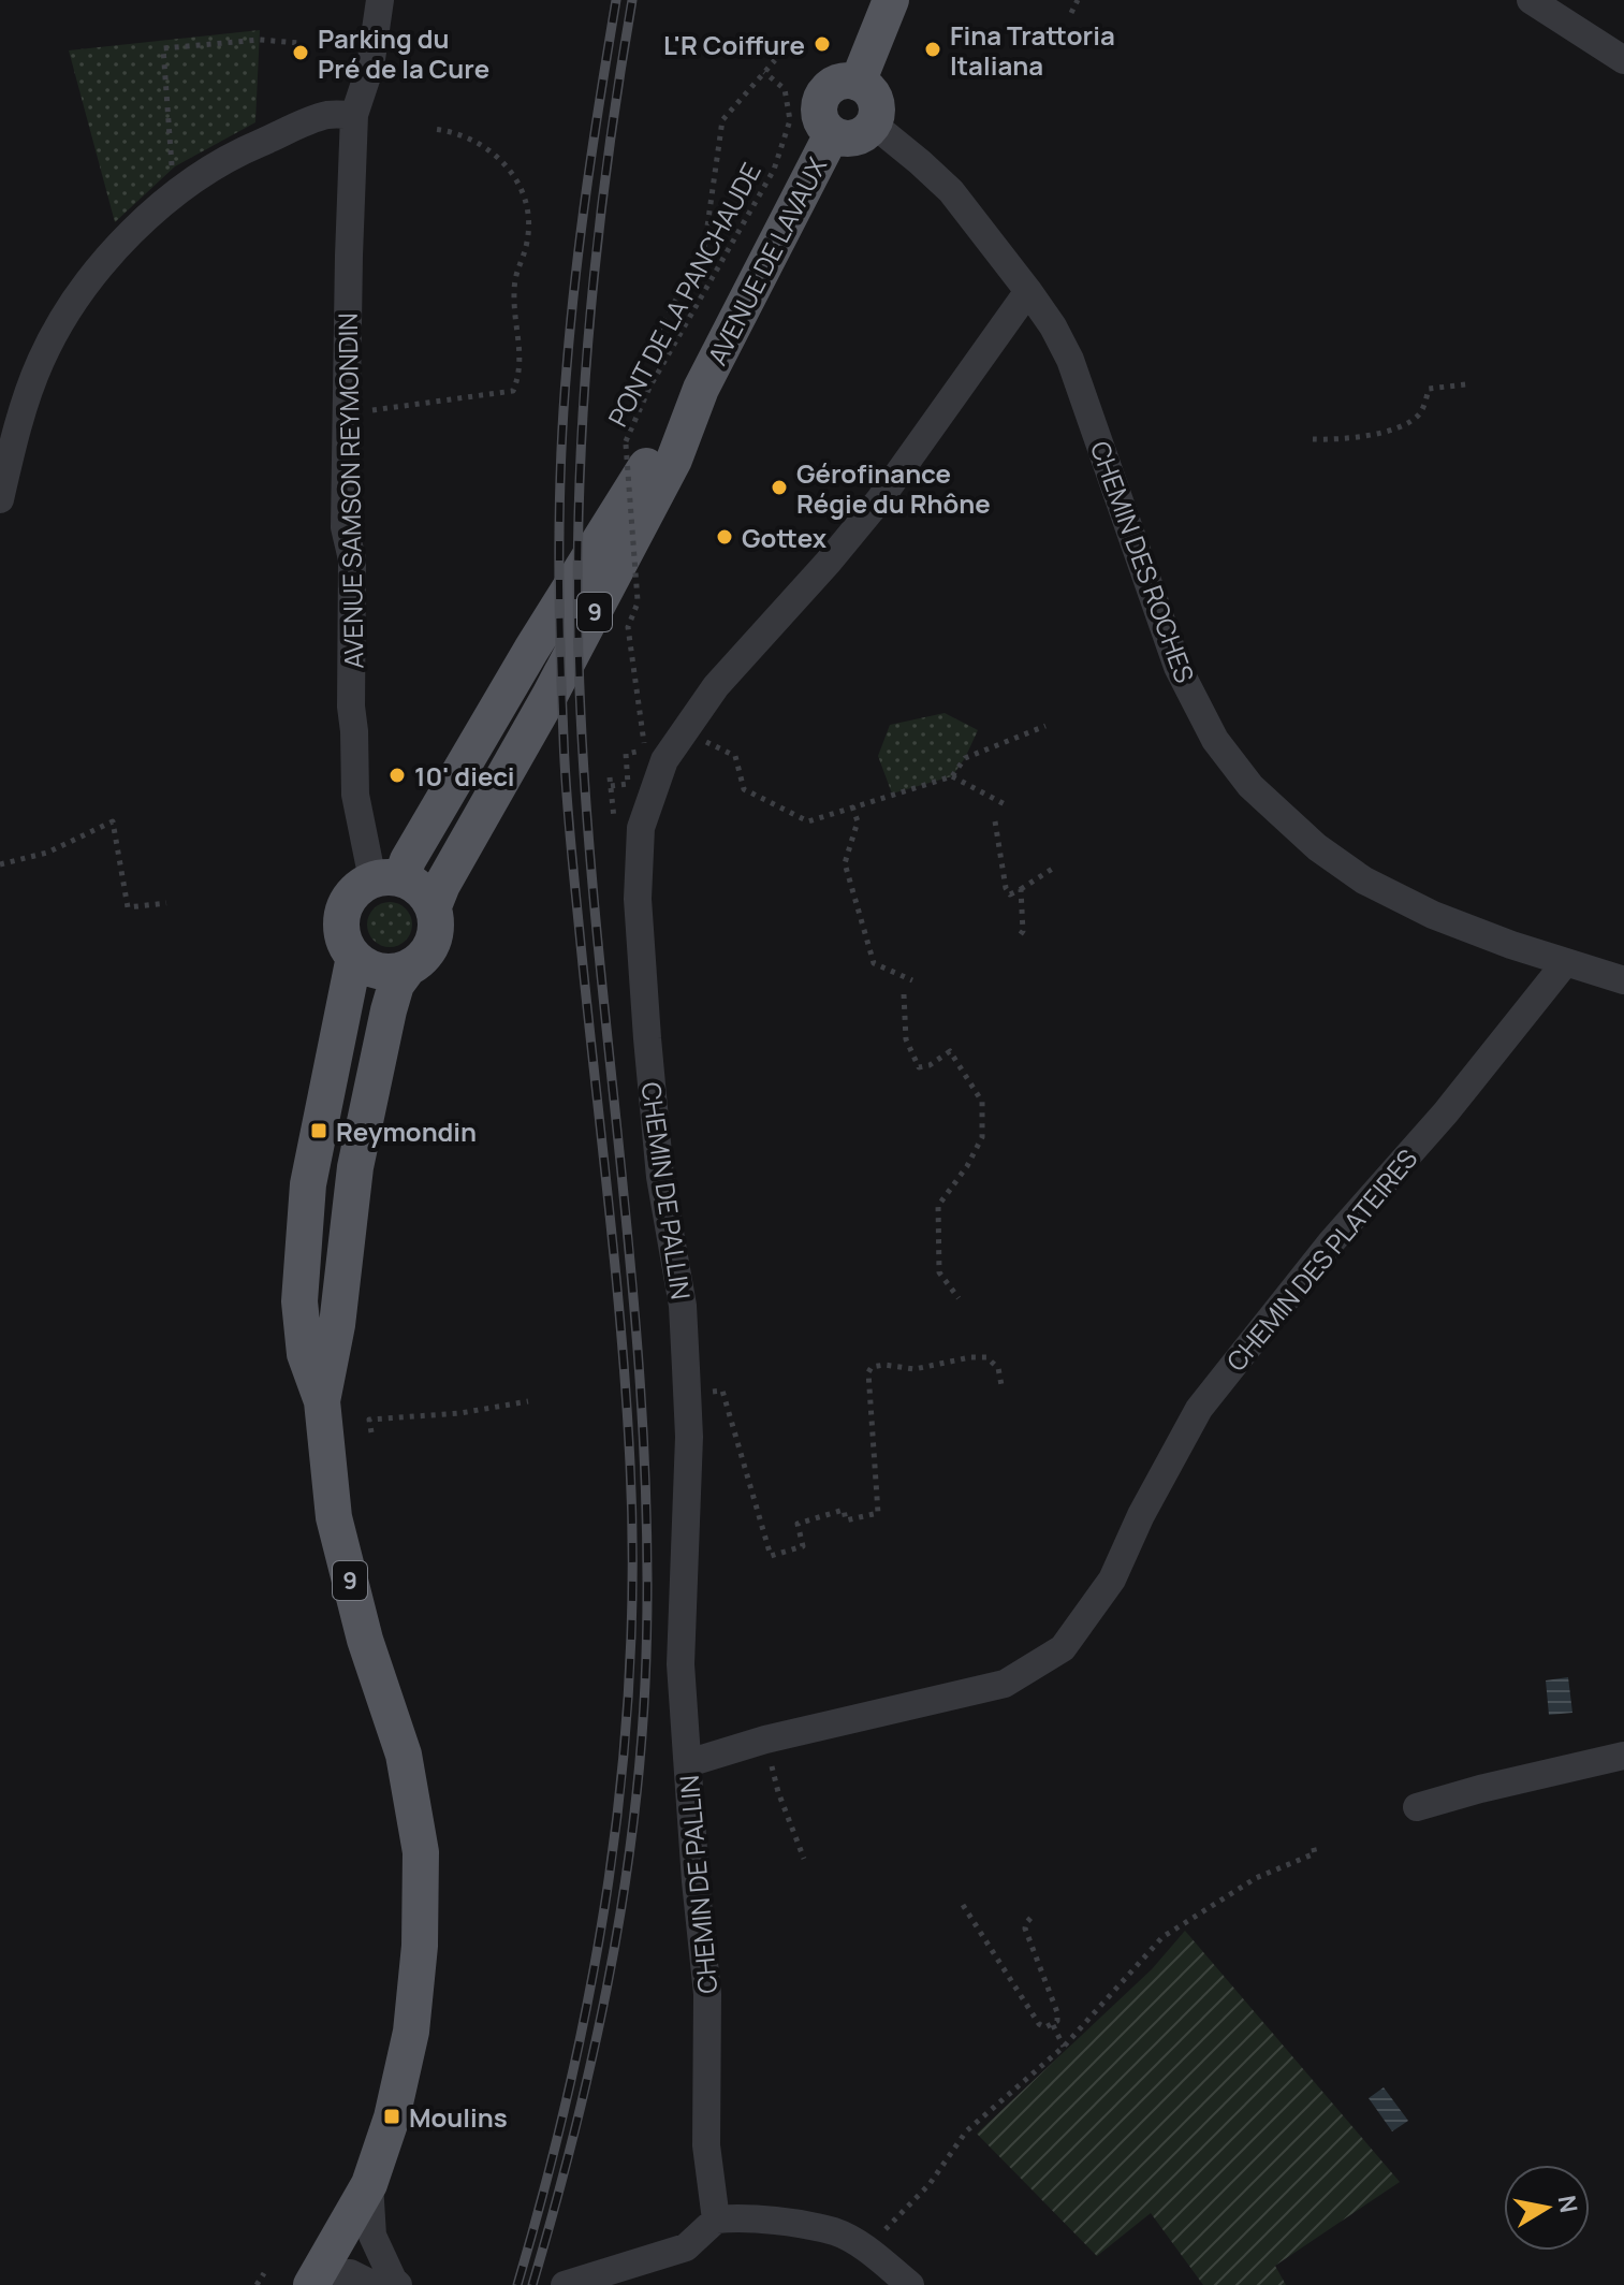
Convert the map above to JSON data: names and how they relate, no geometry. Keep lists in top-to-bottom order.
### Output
{
  "streets": {
    "main road": ["AVENUE DE LAVAUX", "9"],
    "street": [
      "AVENUE SAMSON REYMONDIN",
      "CHEMIN DES ROCHES",
      "CHEMIN DE PALLIN",
      "CHEMIN DES PLATEIRES"
    ],
    "path": ["PONT DE LA PANCHAUDE"]
  },
  "crossings": [
    ["AVENUE DE LAVAUX", "AVENUE SAMSON REYMONDIN"],
    ["AVENUE DE LAVAUX", "CHEMIN DES ROCHES"],
    ["AVENUE DE LAVAUX", "9"],
    ["PONT DE LA PANCHAUDE", "CHEMIN DE PALLIN"],
    ["AVENUE SAMSON REYMONDIN", "9"],
    ["CHEMIN DES ROCHES", "CHEMIN DE PALLIN"],
    ["CHEMIN DES ROCHES", "CHEMIN DES PLATEIRES"],
    ["CHEMIN DE PALLIN", "CHEMIN DES PLATEIRES"]
  ],
  "places": {
    "other": [
      "L'R Coiffure",
      "Fina Trattoria Italiana",
      "Parking du Pré de la Cure",
      "Gérofinance Régie du Rhône",
      "Gottex",
      "10' dieci"
    ],
    "transit": ["Reymondin", "Moulins"]
  },
  "north": "right"
}
